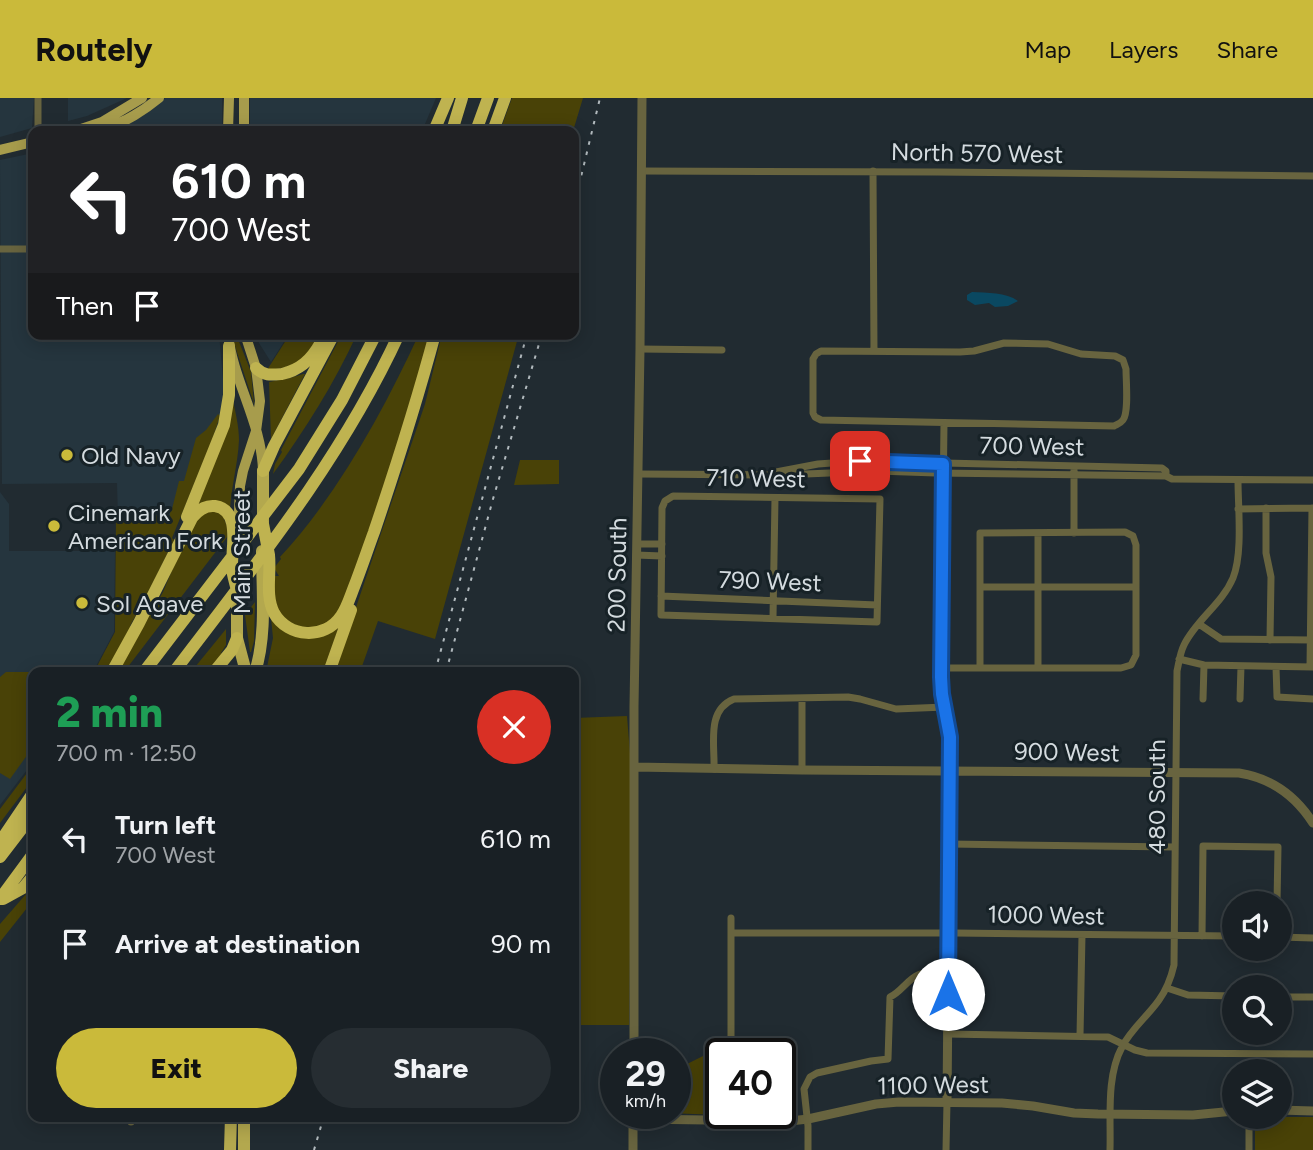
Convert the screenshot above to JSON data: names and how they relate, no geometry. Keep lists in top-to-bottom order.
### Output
{
  "streets": {
    "highway": ["Main Street"],
    "street": [
      "North 570 West",
      "700 West",
      "710 West",
      "200 South",
      "790 West",
      "900 West",
      "480 South",
      "1000 West",
      "1100 West"
    ]
  },
  "crossings": [
    ["North 570 West", "200 South"],
    ["700 West", "200 South"],
    ["700 West", "480 South"],
    ["710 West", "790 West"],
    ["200 South", "900 West"],
    ["900 West", "480 South"],
    ["480 South", "1000 West"],
    ["480 South", "1100 West"]
  ],
  "places": ["Old Navy", "Cinemark American Fork", "Sol Agave"],
  "page": {
    "header": "Routely",
    "nav": ["Map", "Layers", "Share"],
    "turn": ["610 m", "700 West"],
    "then": "Then",
    "heading": ["2 min", "700 m · 12:50"],
    "list": [
      {
        "name": "Turn left",
        "note": "700 West",
        "value": "610 m"
      },
      {
        "name": "Arrive at destination",
        "value": "90 m"
      }
    ],
    "buttons": ["Exit", "Share"],
    "speed": "29 km/h",
    "limit": "40"
  }
}
